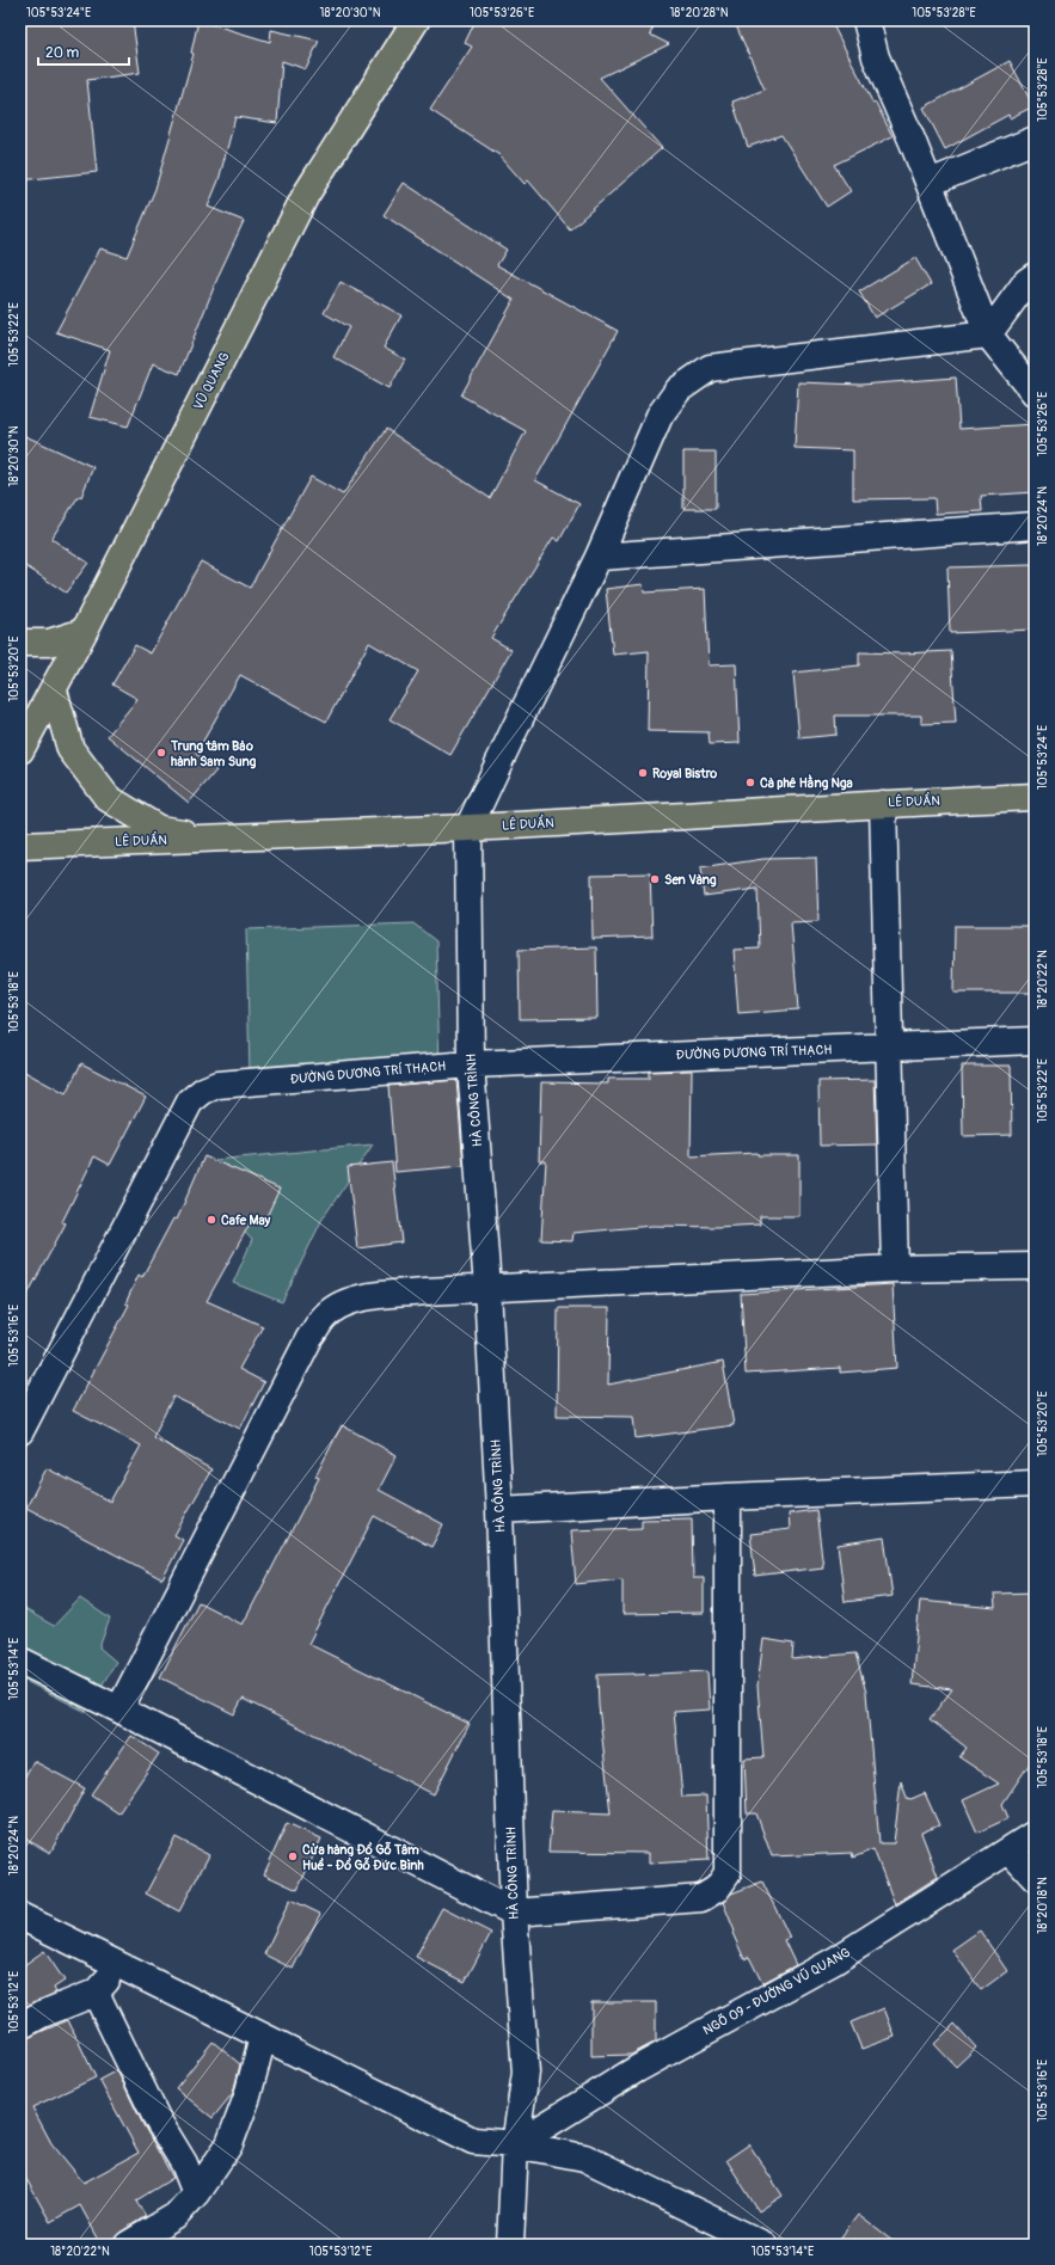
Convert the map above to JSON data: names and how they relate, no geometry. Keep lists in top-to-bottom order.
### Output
{
  "streets": {
    "main road": ["VŨ QUANG", "LÊ DUẨN"],
    "street": ["ĐƯỜNG DƯƠNG TRÍ THẠCH", "HÀ CÔNG TRÌNH", "NGÕ 09 - ĐƯỜNG VŨ QUANG"]
  },
  "crossings": [
    ["LÊ DUẨN", "HÀ CÔNG TRÌNH"],
    ["ĐƯỜNG DƯƠNG TRÍ THẠCH", "HÀ CÔNG TRÌNH"],
    ["HÀ CÔNG TRÌNH", "NGÕ 09 - ĐƯỜNG VŨ QUANG"]
  ],
  "places": [
    "Trung tâm Bảo hành Sam Sung",
    "Royal Bistro",
    "Cà phê Hằng Nga",
    "Sen Vàng",
    "Cafe May",
    "Cửa hàng Đồ Gỗ Tâm Huề - Đồ Gỗ Đức Bình"
  ],
  "scale_bar": "20 m",
  "coordinates": [
    "105°53'24\"E",
    "18°20'30\"N",
    "105°53'26\"E",
    "18°20'28\"N",
    "105°53'28\"E",
    "105°53'22\"E",
    "18°20'24\"N",
    "105°53'20\"E",
    "18°20'22\"N",
    "105°53'18\"E",
    "105°53'16\"E",
    "105°53'14\"E",
    "18°20'18\"N",
    "105°53'12\"E"
  ]
}
